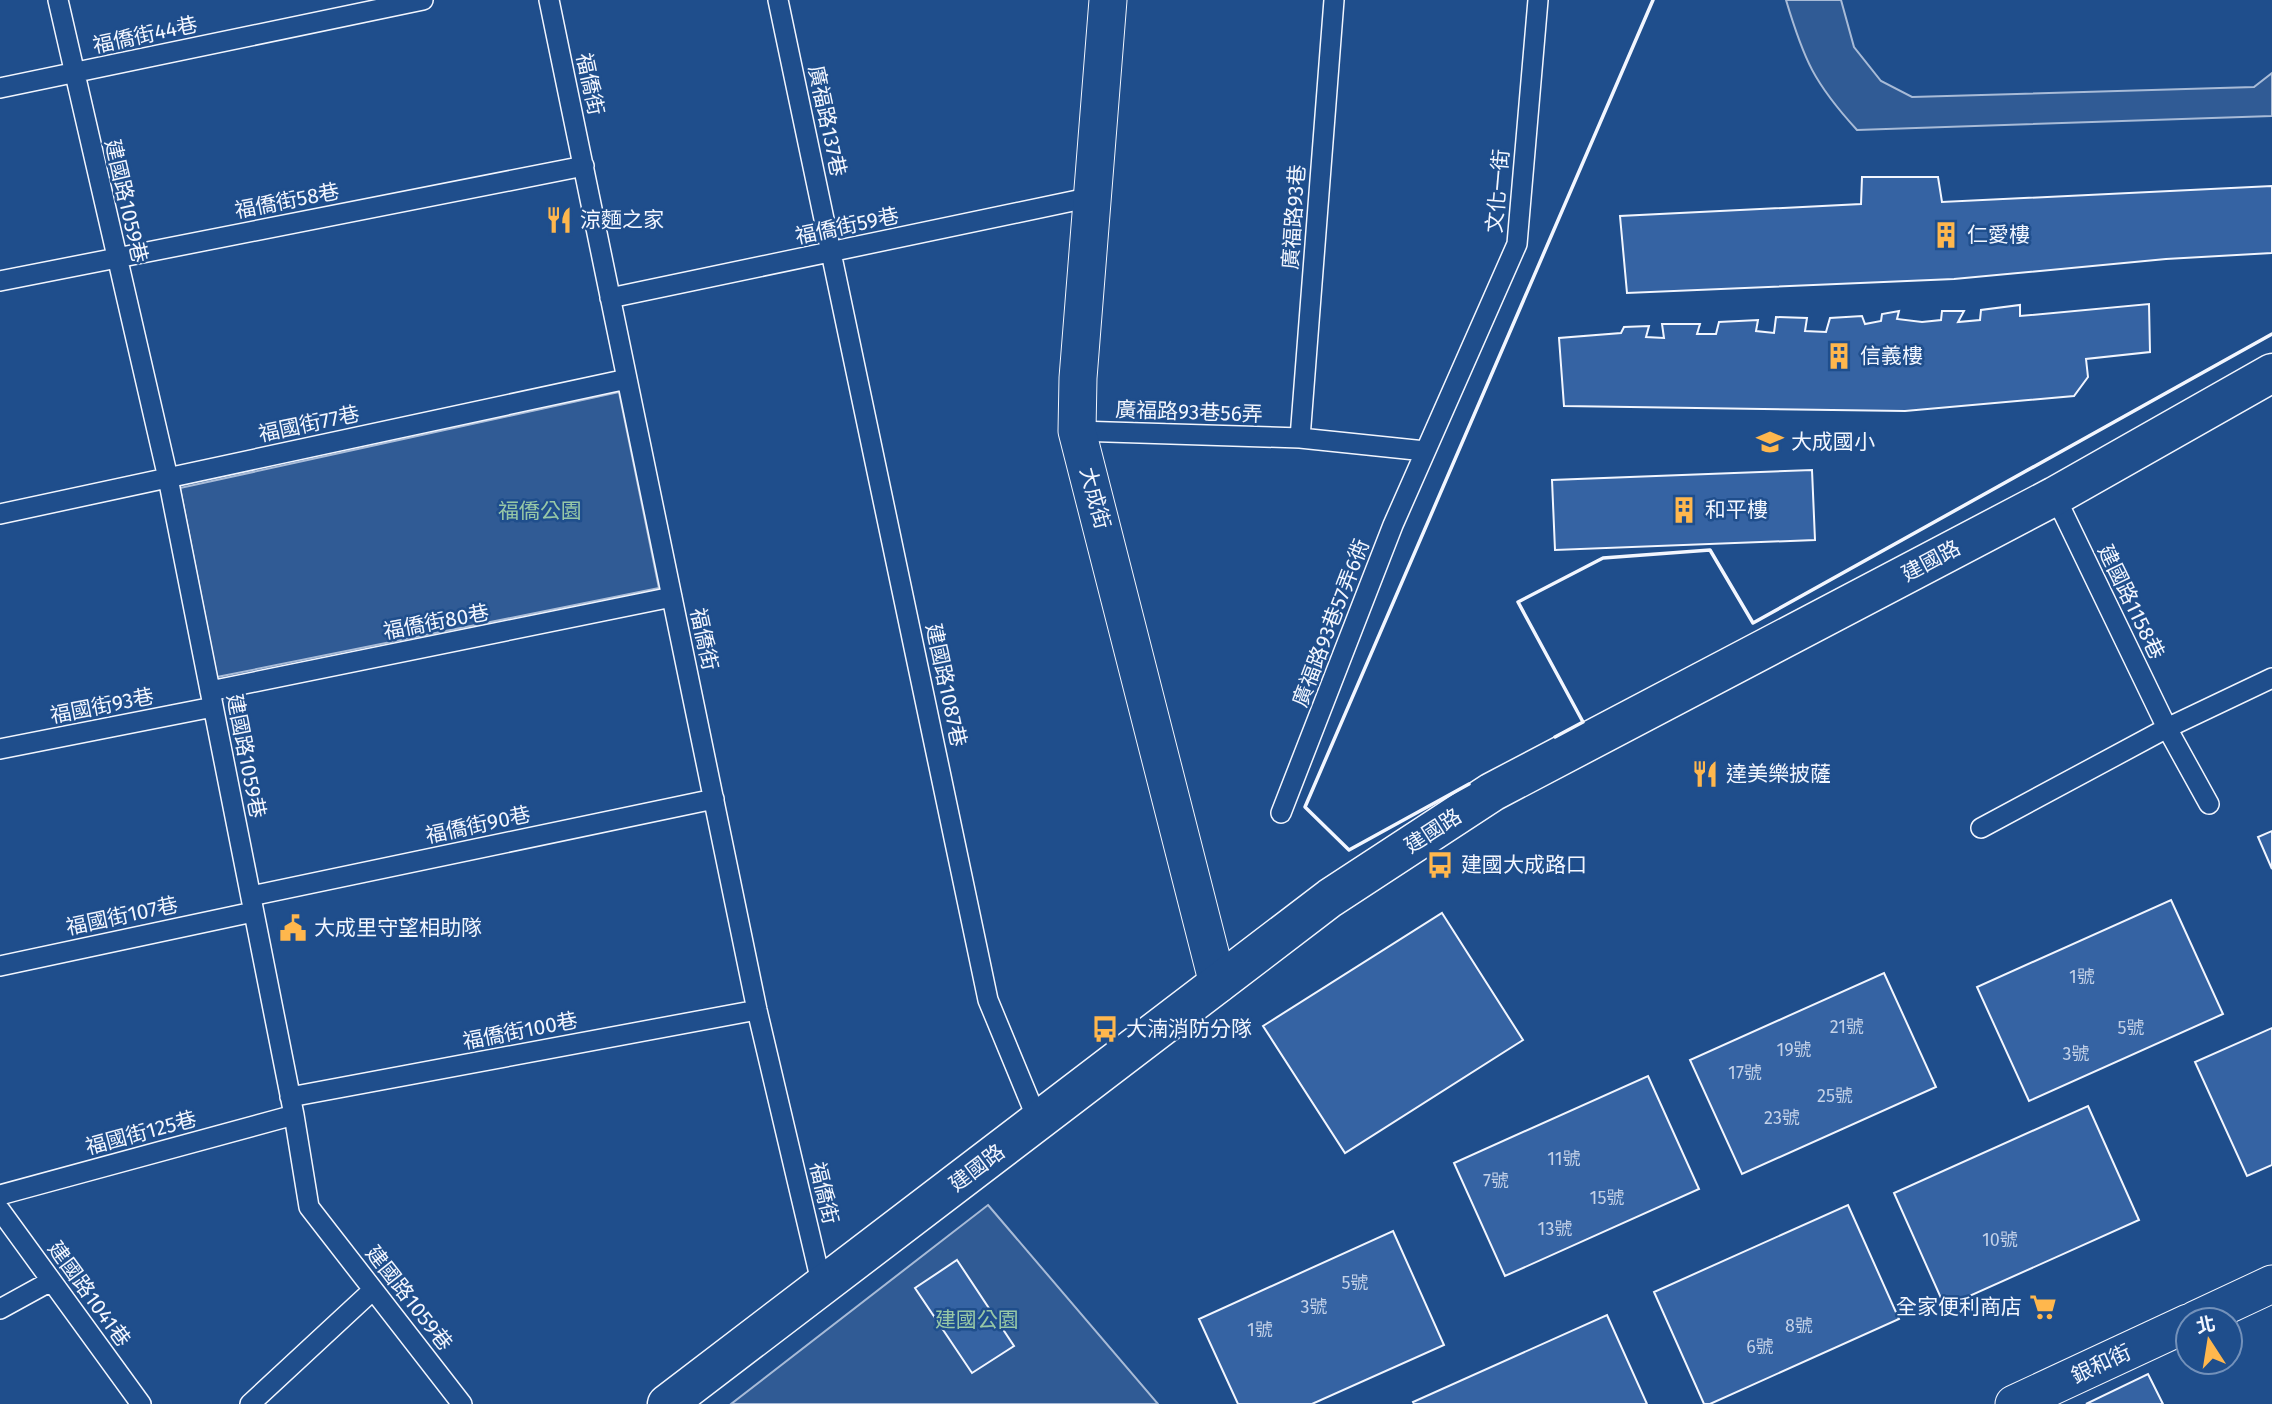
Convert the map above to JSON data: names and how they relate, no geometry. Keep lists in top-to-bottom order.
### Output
{
  "streets": {
    "street": ["大成街", "建國路", "銀和街"],
    "lane": [
      "福僑街44巷",
      "福僑街",
      "廣福路137巷",
      "文化一街",
      "建國路1059巷",
      "福僑街58巷",
      "廣福路93巷",
      "福僑街59巷",
      "廣福路93巷56弄",
      "福國街77巷",
      "建國路1158巷",
      "福僑街80巷",
      "廣福路93巷57弄6衖",
      "建國路1087巷",
      "福國街93巷",
      "福僑街90巷",
      "福國街107巷",
      "福僑街100巷",
      "福國街125巷",
      "建國路1041巷"
    ]
  },
  "crossings": [
    ["福僑街44巷", "建國路1059巷"],
    ["福僑街", "福僑街58巷"],
    ["福僑街", "福僑街59巷"],
    ["福僑街", "福國街77巷"],
    ["福僑街", "建國路"],
    ["福僑街", "福僑街80巷"],
    ["福僑街", "福僑街90巷"],
    ["福僑街", "福僑街100巷"],
    ["廣福路137巷", "福僑街59巷"],
    ["廣福路137巷", "建國路1087巷"],
    ["文化一街", "廣福路93巷56弄"],
    ["文化一街", "廣福路93巷57弄6衖"],
    ["建國路1059巷", "福僑街58巷"],
    ["建國路1059巷", "福國街77巷"],
    ["建國路1059巷", "福僑街80巷"],
    ["建國路1059巷", "福國街93巷"],
    ["建國路1059巷", "福僑街90巷"],
    ["建國路1059巷", "福國街107巷"],
    ["建國路1059巷", "福僑街100巷"],
    ["建國路1059巷", "福國街125巷"],
    ["廣福路93巷", "廣福路93巷56弄"],
    ["福僑街59巷", "大成街"],
    ["福僑街59巷", "建國路1087巷"],
    ["廣福路93巷56弄", "大成街"],
    ["廣福路93巷56弄", "廣福路93巷57弄6衖"],
    ["大成街", "建國路"],
    ["建國路", "建國路1158巷"],
    ["建國路", "建國路1087巷"],
    ["福僑街80巷", "福國街93巷"],
    ["福僑街90巷", "福國街107巷"],
    ["福僑街100巷", "福國街125巷"]
  ],
  "parks": ["福僑公園", "建國公園"],
  "places": {
    "restaurant": ["涼麵之家", "達美樂披薩"],
    "building": ["仁愛樓", "信義樓", "和平樓"],
    "school or university": ["大成國小"],
    "bus stop": ["建國大成路口", "大湳消防分隊"],
    "public building": ["大成里守望相助隊"],
    "supermarket": ["全家便利商店"]
  },
  "house_numbers": [
    "1號",
    "21號",
    "5號",
    "19號",
    "3號",
    "17號",
    "25號",
    "23號",
    "11號",
    "7號",
    "15號",
    "13號",
    "10號",
    "5號",
    "3號",
    "8號",
    "1號",
    "6號"
  ],
  "north": "top"
}
